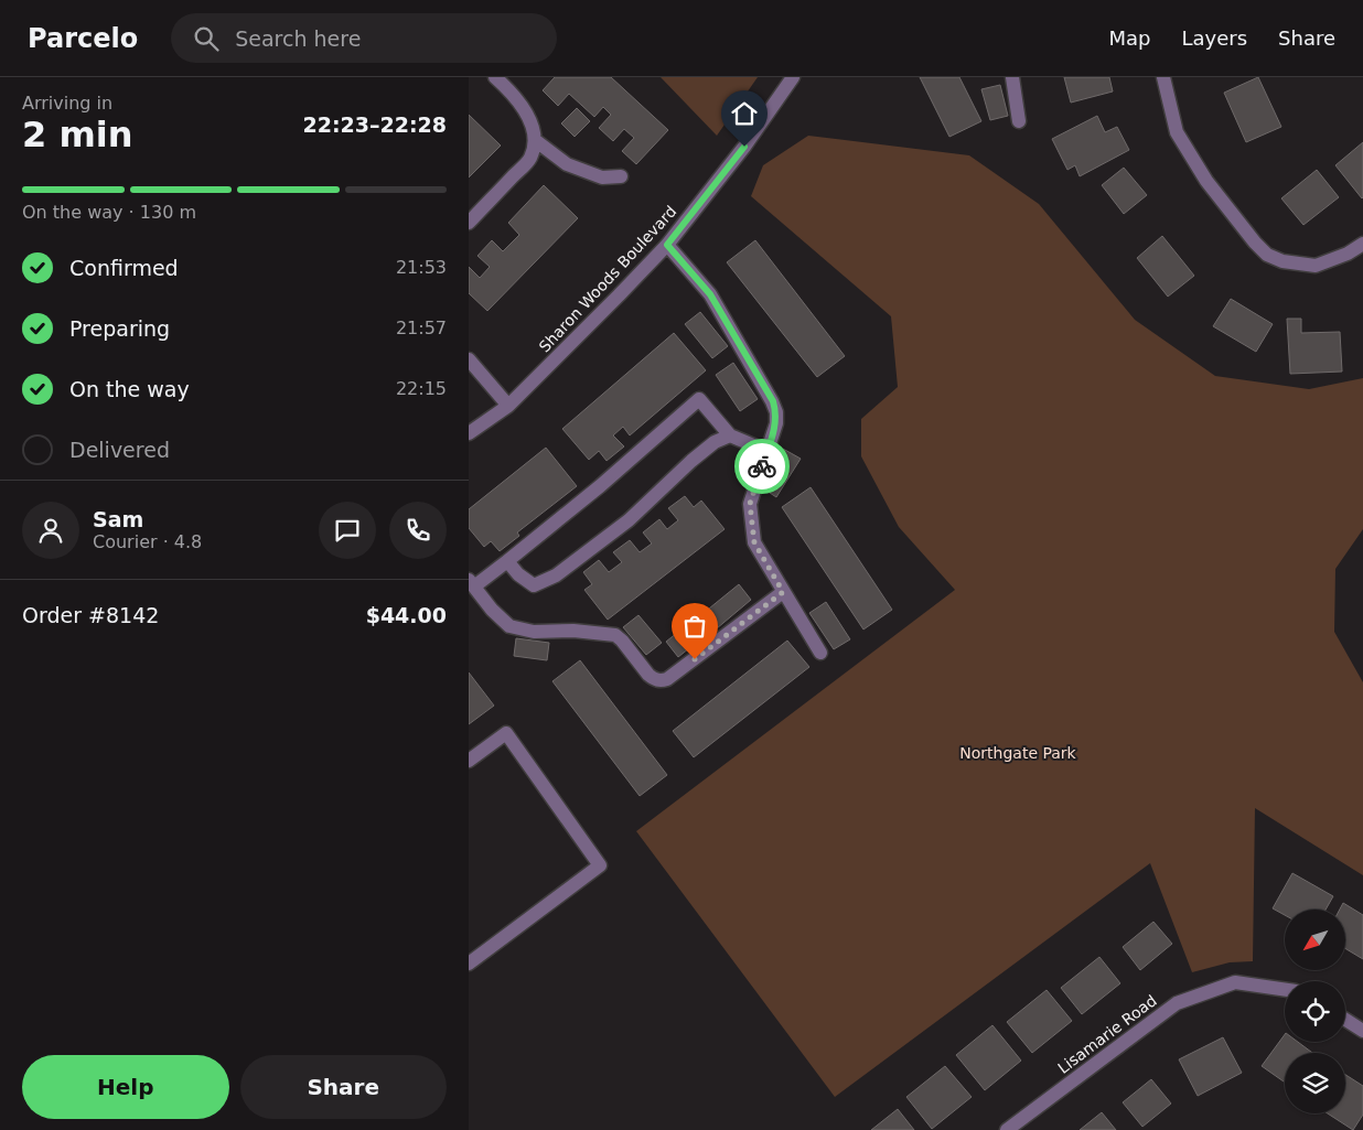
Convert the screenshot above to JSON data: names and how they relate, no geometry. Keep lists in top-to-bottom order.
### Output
{
  "streets": {
    "street": ["Sharon Woods Boulevard", "Lisamarie Road"]
  },
  "parks": ["Northgate Park"],
  "north": "bottom left",
  "page": {
    "header": "Parcelo",
    "search": "Search here",
    "nav": ["Map", "Layers", "Share"],
    "heading": ["2 min", "Arriving in", "22:23–22:28"],
    "panel": [
      "Sam",
      "Courier · 4.8",
      "Order #8142",
      "$44.00"
    ],
    "bar": "On the way · 130 m",
    "list": [
      ["Confirmed", "21:53"],
      ["Preparing", "21:57"],
      ["On the way", "22:15"],
      "Delivered"
    ],
    "buttons": ["Help", "Share"]
  }
}
